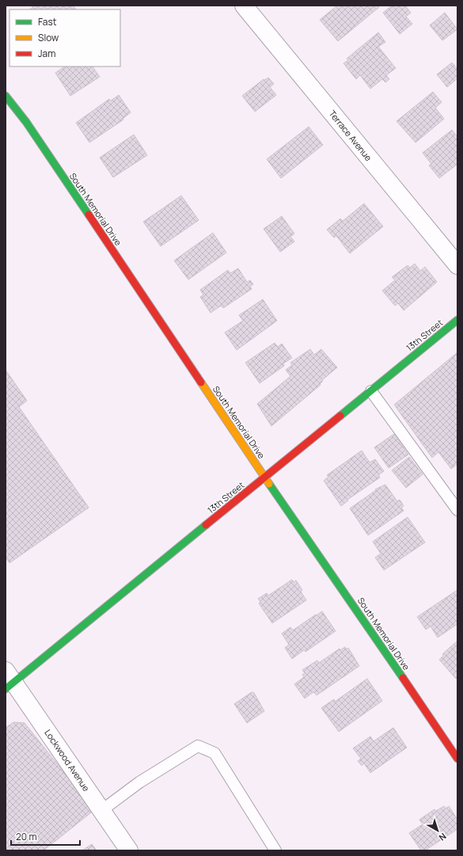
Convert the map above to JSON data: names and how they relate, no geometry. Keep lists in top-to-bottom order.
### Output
{
  "streets": {
    "main road": ["South Memorial Drive", "13th Street"],
    "street": ["Terrace Avenue", "Lockwood Avenue"]
  },
  "crossings": [
    ["South Memorial Drive", "13th Street"],
    ["13th Street", "Lockwood Avenue"]
  ],
  "legend": ["Fast", "Slow", "Jam"],
  "scale_bar": "20 m",
  "north": "bottom right"
}
